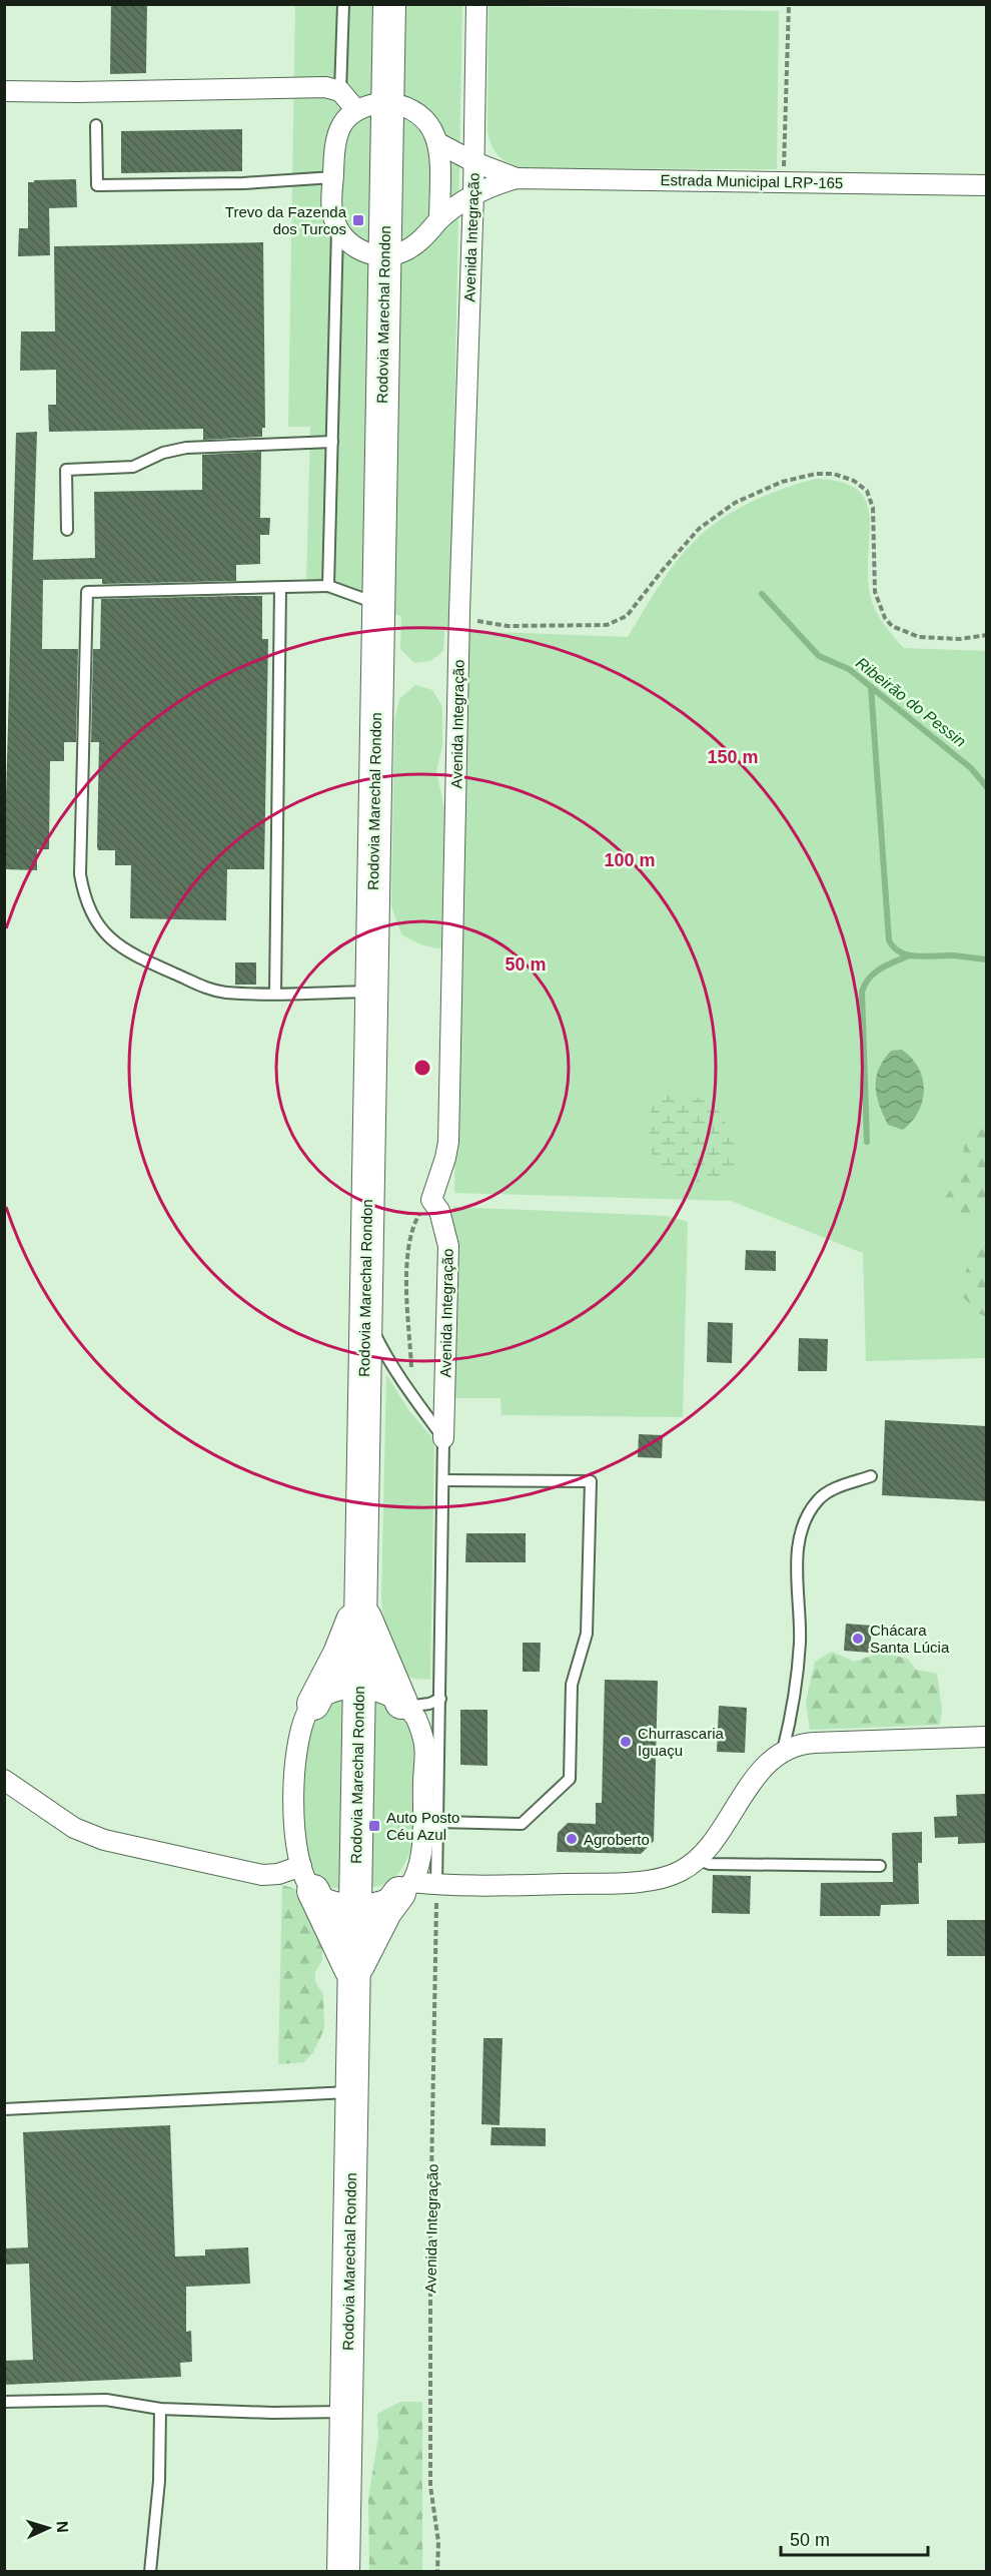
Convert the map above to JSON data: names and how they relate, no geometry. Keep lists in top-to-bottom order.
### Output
{
  "streets": {
    "main road": ["Rodovia Marechal Rondon"],
    "street": ["Estrada Municipal LRP-165", "Avenida Integração"]
  },
  "crossings": [
    ["Estrada Municipal LRP-165", "Avenida Integração"],
    ["Estrada Municipal LRP-165", "Rodovia Marechal Rondon"]
  ],
  "water": ["Ribeirão do Pessin"],
  "places": {
    "transit": ["Trevo da Fazenda dos Turcos", "Auto Posto Céu Azul"],
    "other": ["Chácara Santa Lúcia", "Churrascaria Iguaçu", "Agroberto"]
  },
  "scale_bar": "50 m",
  "north": "right",
  "rings": ["150 m", "100 m", "50 m"]
}
